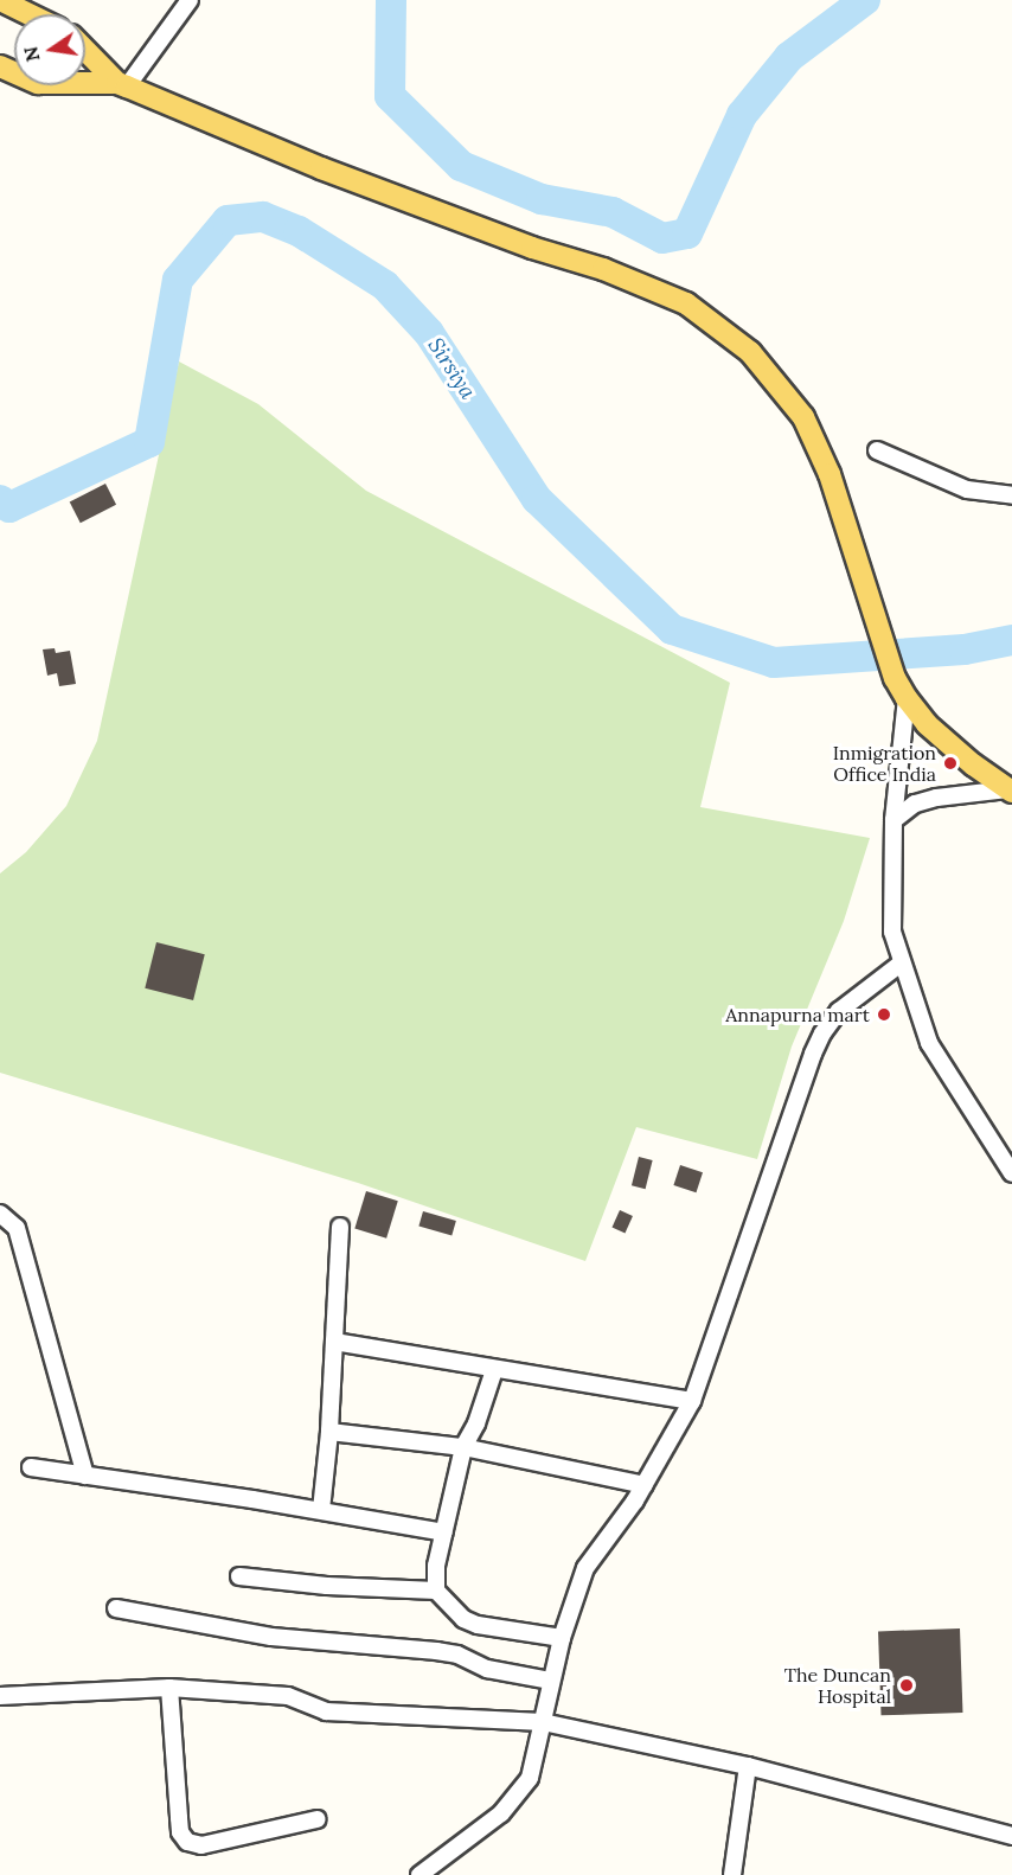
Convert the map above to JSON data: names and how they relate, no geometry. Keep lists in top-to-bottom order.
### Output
{
  "water": ["Sirsiya"],
  "places": ["Inmigration Office India", "Annapurna mart", "The Duncan Hospital"],
  "north": "left"
}
